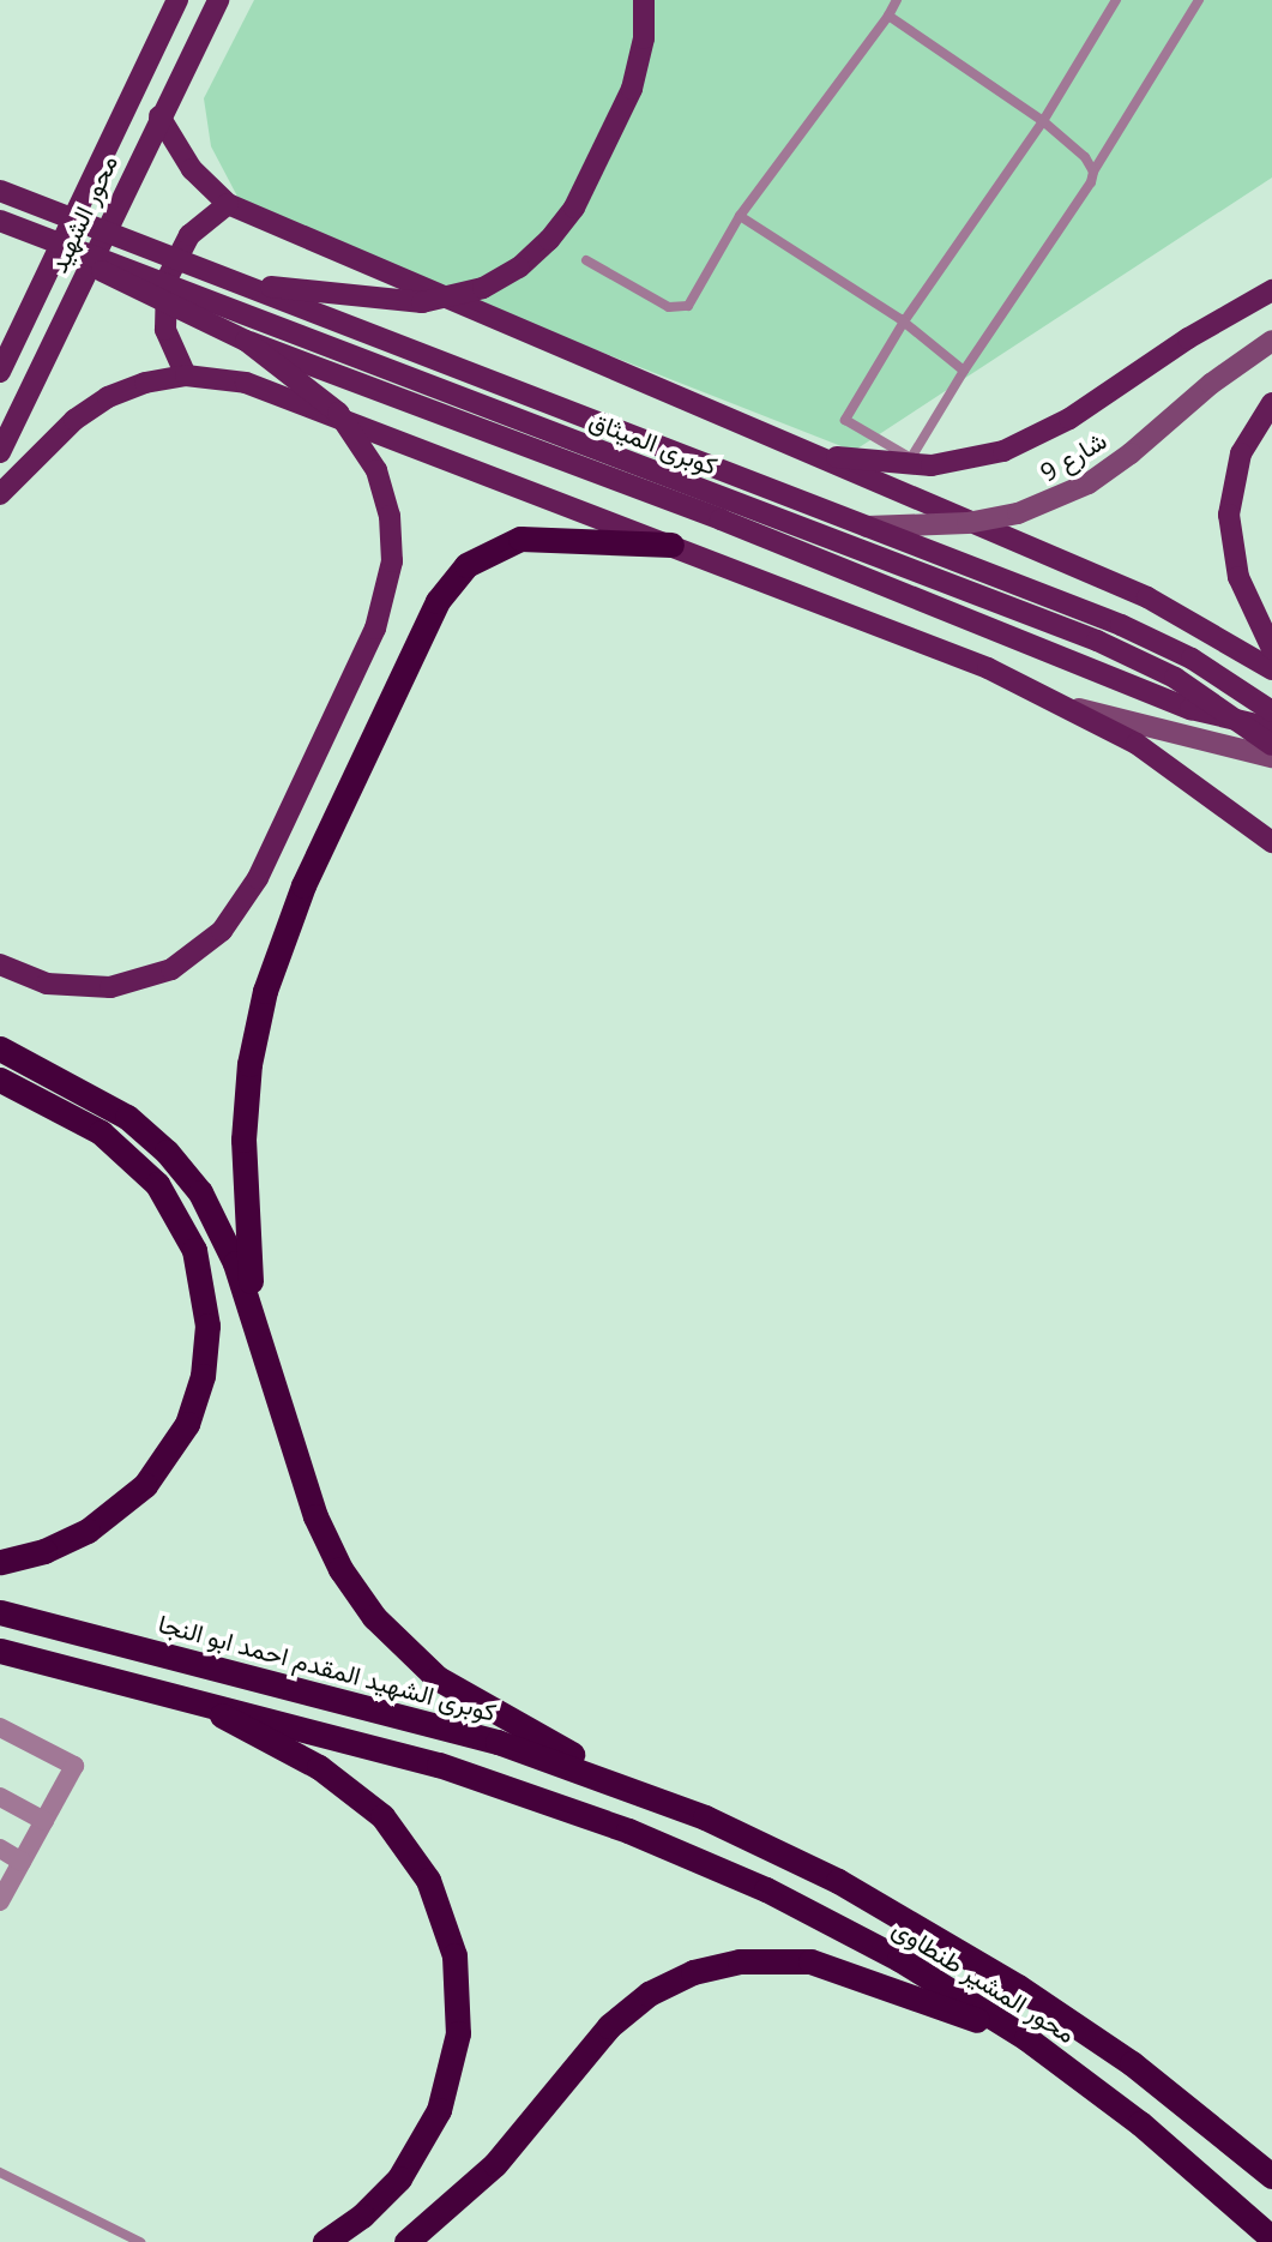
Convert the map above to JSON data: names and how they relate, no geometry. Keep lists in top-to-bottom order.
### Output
{
  "streets": {
    "highway": ["كوبرى الشهيد المقدم احمد ابو النجا", "محور المشير طنطاوى"],
    "main road": ["محور الشهيد", "كوبرى الميثاق", "شارع 9"]
  },
  "crossings": [
    ["كوبرى الميثاق", "شارع 9"],
    ["كوبرى الشهيد المقدم احمد ابو النجا", "محور المشير طنطاوى"]
  ]
}
